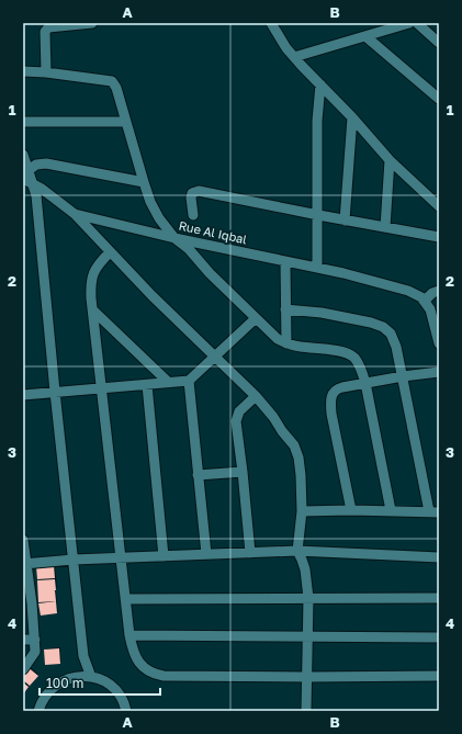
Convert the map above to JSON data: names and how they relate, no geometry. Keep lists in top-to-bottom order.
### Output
{
  "streets": {
    "street": ["Rue Al Iqbal"]
  },
  "scale_bar": "100 m",
  "grid": {
    "columns": ["A", "B"],
    "rows": [
      "1",
      "2",
      "3",
      "4"
    ]
  }
}
